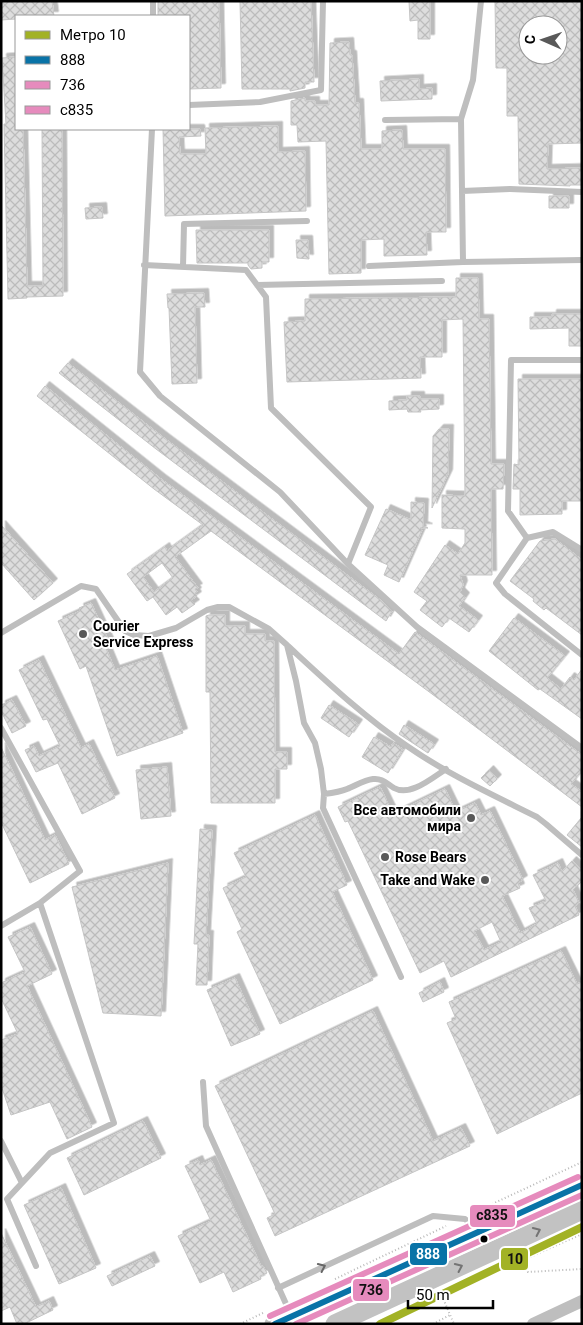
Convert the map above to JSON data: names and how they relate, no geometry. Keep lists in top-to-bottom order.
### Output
{
  "places": [
    "Courier Service Express",
    "Все автомобили мира",
    "Rose Bears",
    "Take and Wake"
  ],
  "lines": [
    "transit line с835",
    "transit line 888",
    "transit line 736",
    "metro line 10"
  ],
  "legend": [
    "Метро 10",
    "888",
    "736",
    "с835"
  ],
  "scale_bar": "50 m",
  "north": "left"
}
